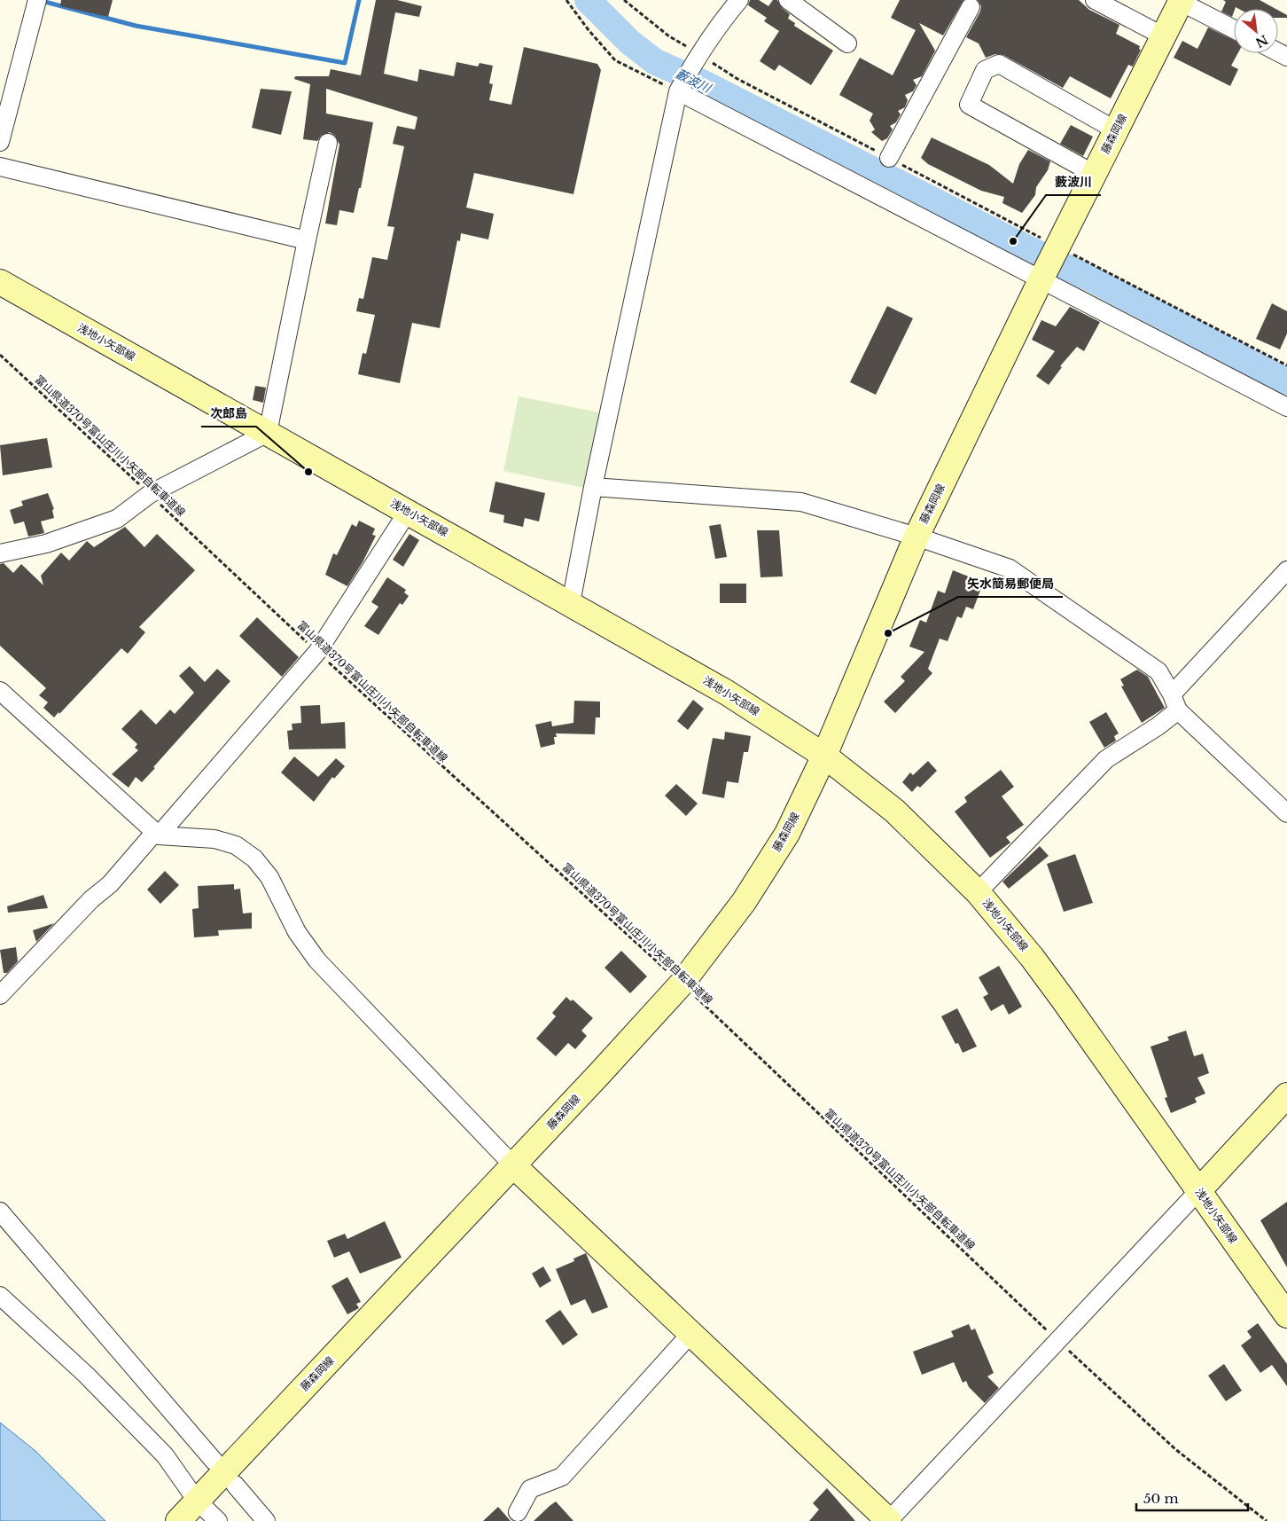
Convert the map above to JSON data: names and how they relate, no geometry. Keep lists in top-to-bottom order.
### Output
{
  "streets": {
    "main road": ["藤森岡線", "浅地小矢部線"],
    "path": ["富山県道370号富山庄川小矢部自転車道線"]
  },
  "crossings": [
    ["藤森岡線", "浅地小矢部線"],
    ["藤森岡線", "富山県道370号富山庄川小矢部自転車道線"]
  ],
  "water": ["藪波川"],
  "places": ["藪波川", "次郎島", "矢水簡易郵便局"],
  "scale_bar": "50 m",
  "north": "bottom right"
}
